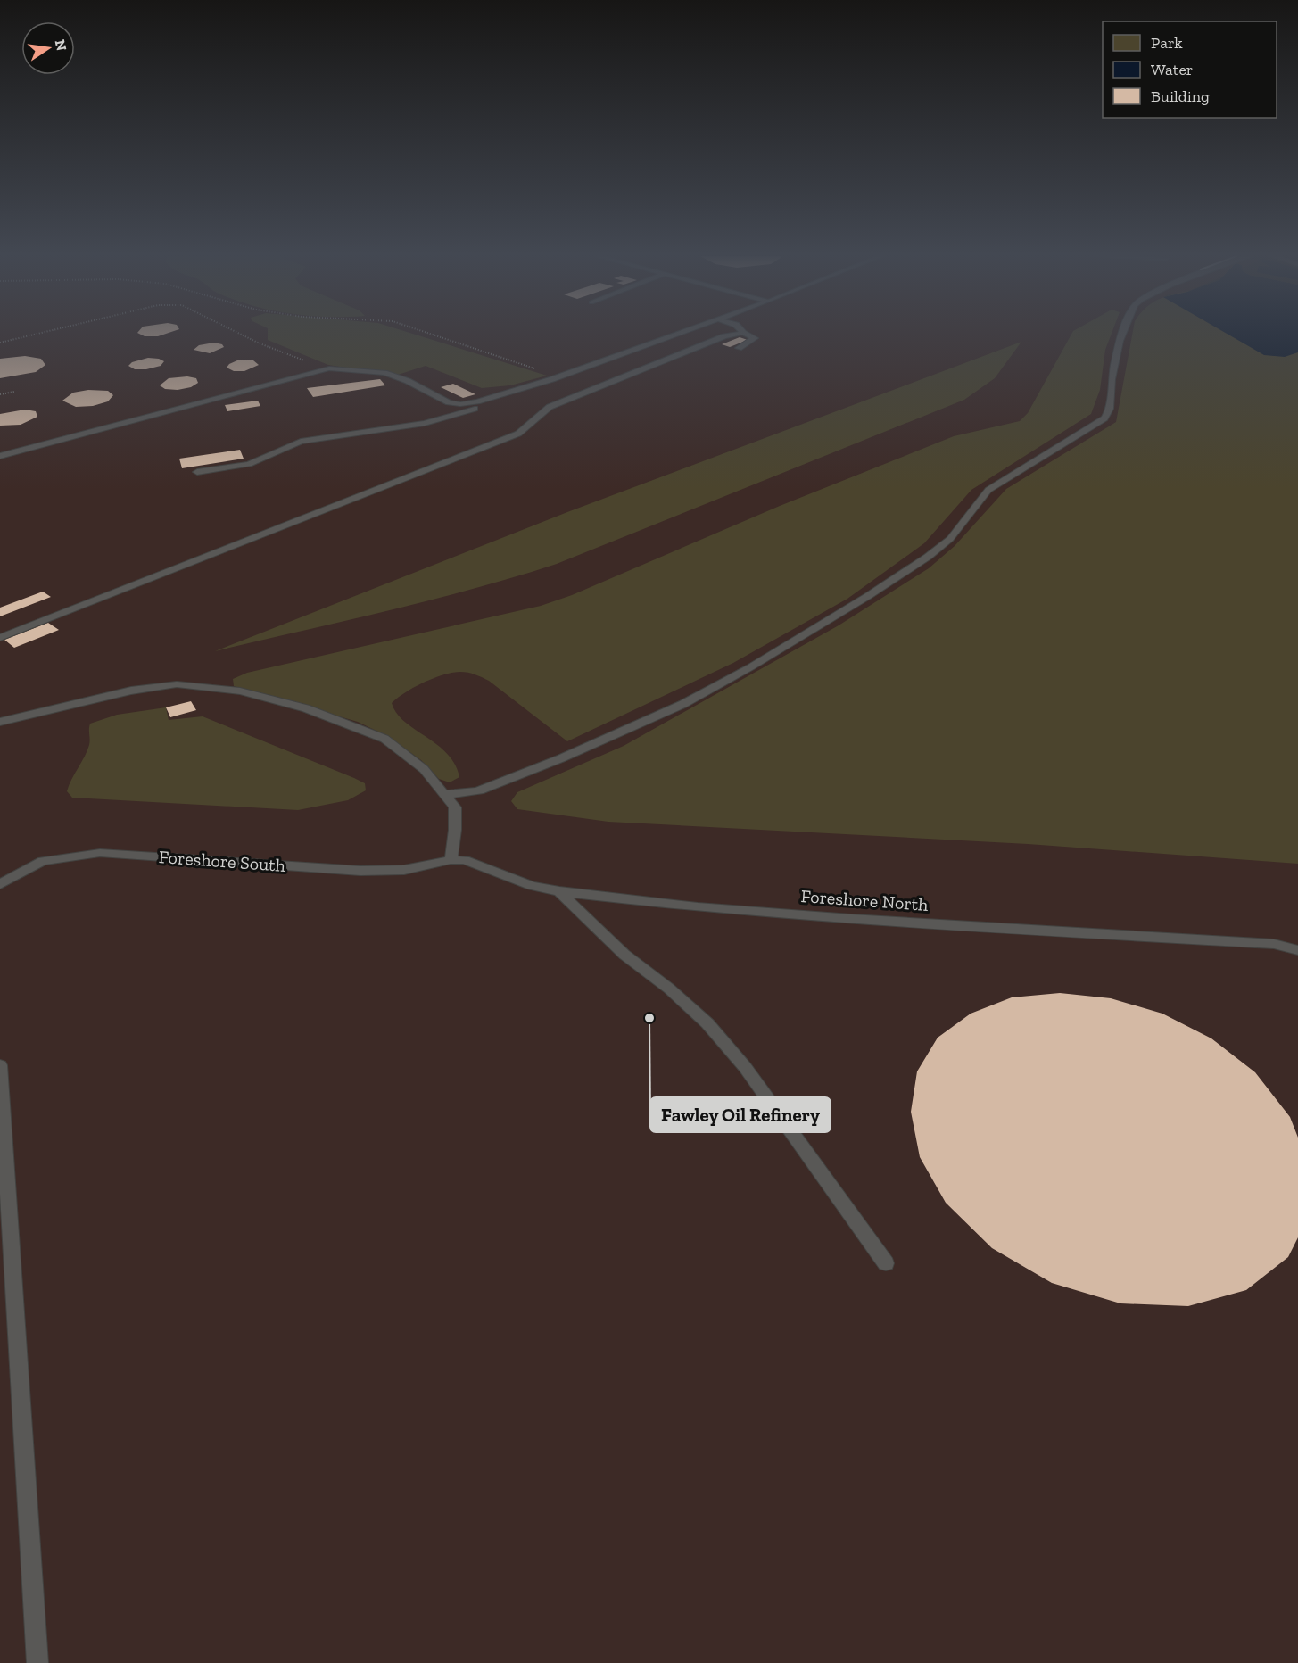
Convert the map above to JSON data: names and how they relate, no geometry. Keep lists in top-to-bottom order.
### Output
{
  "streets": {
    "lane": ["Foreshore South", "Foreshore North"]
  },
  "crossings": [
    ["Foreshore South", "Foreshore North"]
  ],
  "places": ["Fawley Oil Refinery"],
  "legend": ["Park", "Water", "Building"],
  "north": "right"
}
